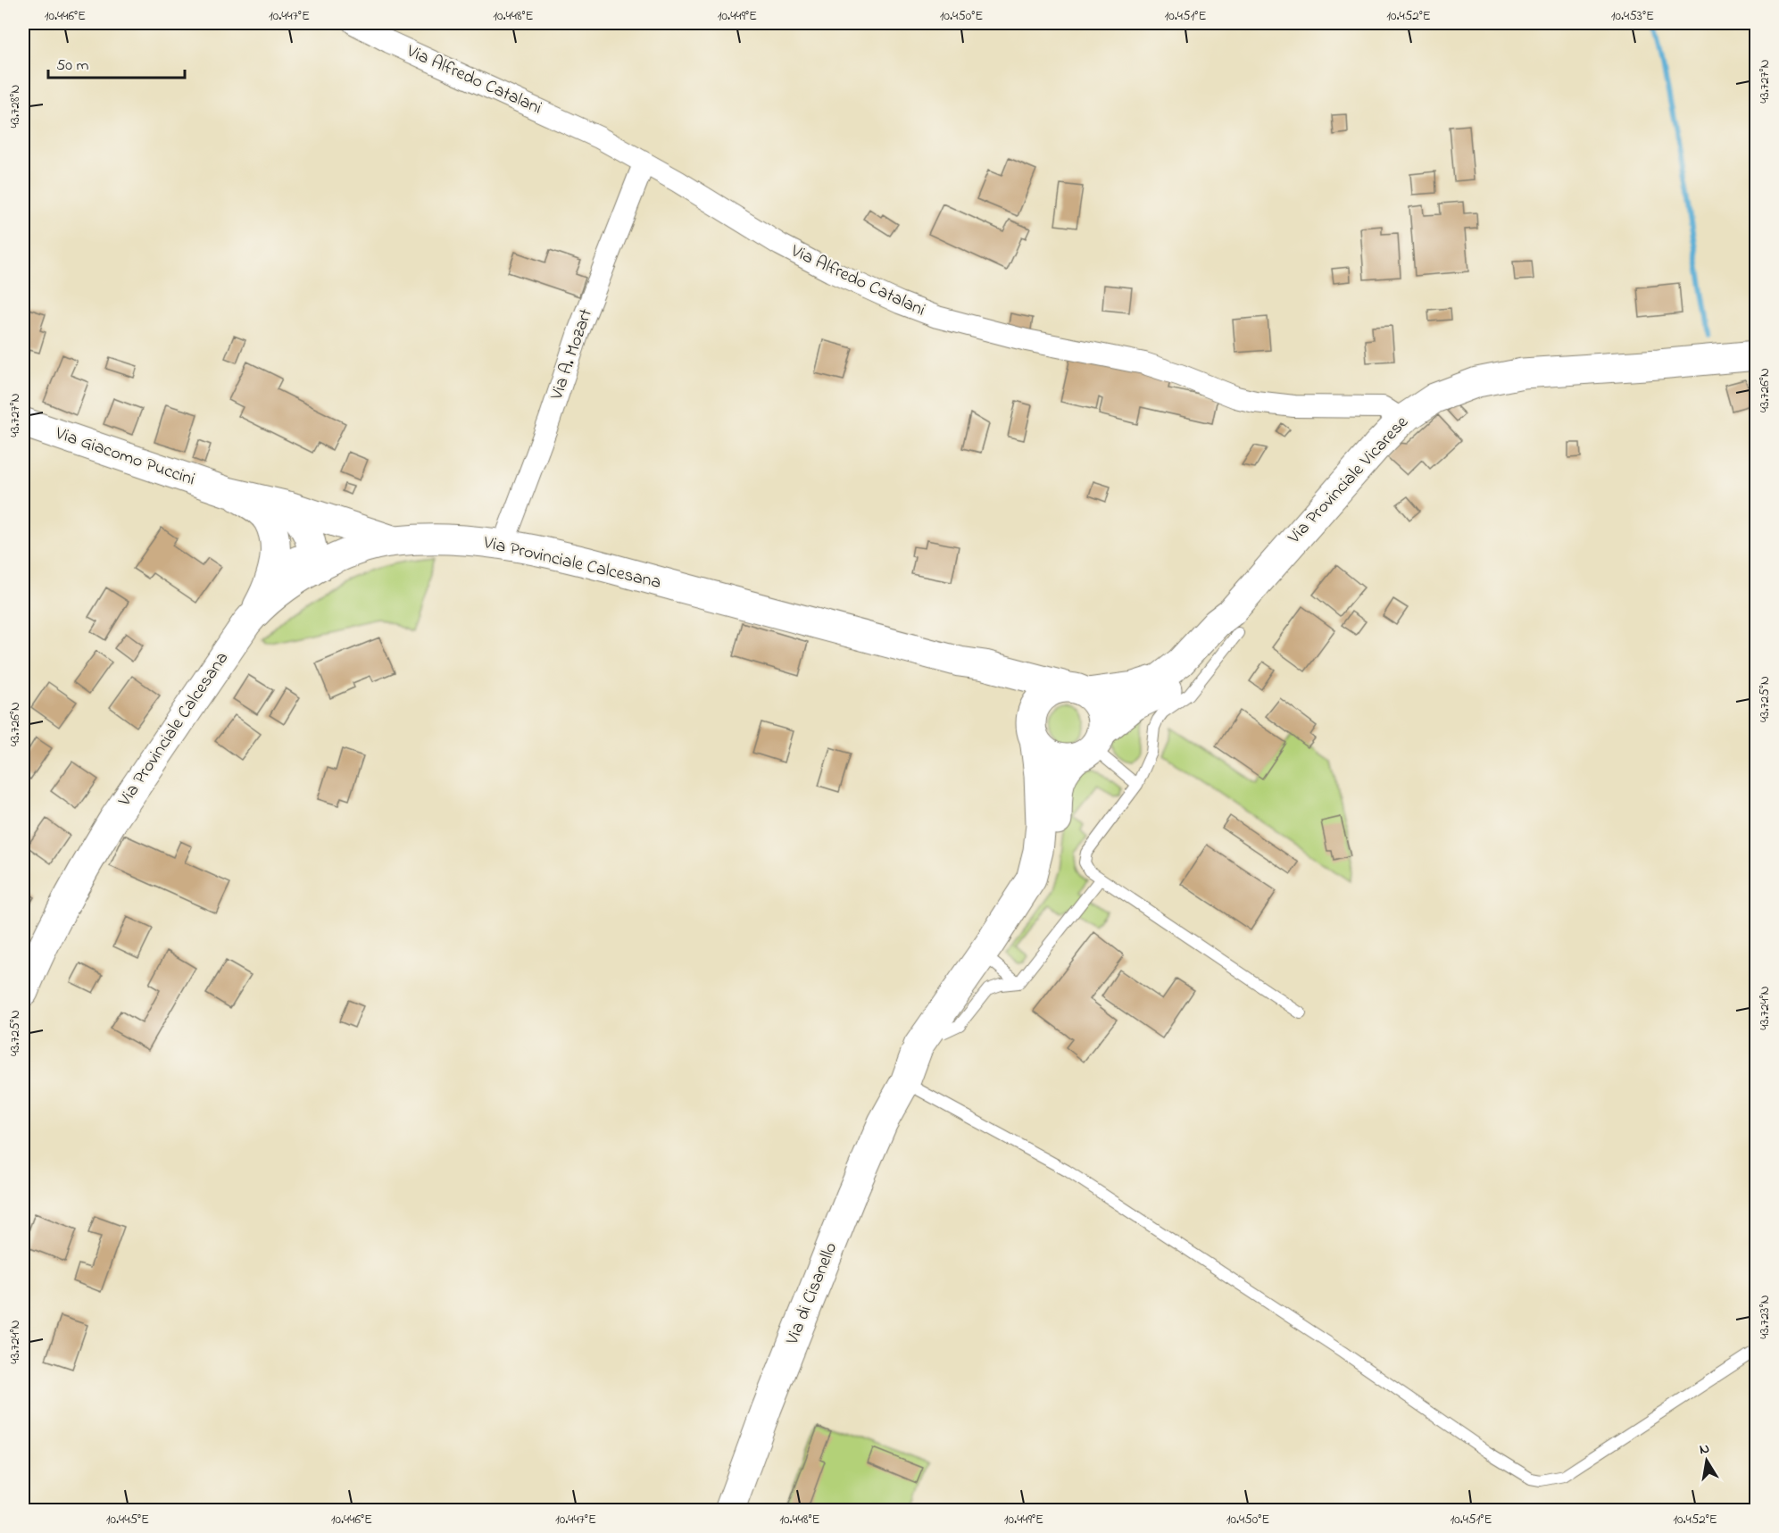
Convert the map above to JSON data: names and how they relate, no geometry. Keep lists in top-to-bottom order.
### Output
{
  "streets": {
    "main road": [
      "Via Giacomo Puccini",
      "Via Provinciale Vicarese",
      "Via Provinciale Calcesana",
      "Via di Cisanello"
    ],
    "street": ["Via Alfredo Catalani", "Via A. Mozart"]
  },
  "crossings": [
    ["Via Alfredo Catalani", "Via A. Mozart"],
    ["Via Alfredo Catalani", "Via Provinciale Vicarese"],
    ["Via A. Mozart", "Via Provinciale Calcesana"],
    ["Via Giacomo Puccini", "Via Provinciale Calcesana"],
    ["Via Provinciale Vicarese", "Via Provinciale Calcesana"],
    ["Via Provinciale Vicarese", "Via di Cisanello"],
    ["Via Provinciale Calcesana", "Via di Cisanello"]
  ],
  "scale_bar": "50 m",
  "north": "top",
  "coordinates": [
    "10.446°E",
    "10.447°E",
    "10.448°E",
    "10.449°E",
    "10.450°E",
    "10.451°E",
    "10.452°E",
    "10.453°E",
    "43.727°N",
    "43.728°N",
    "43.726°N",
    "43.725°N",
    "43.724°N",
    "43.723°N",
    "10.445°E"
  ]
}
